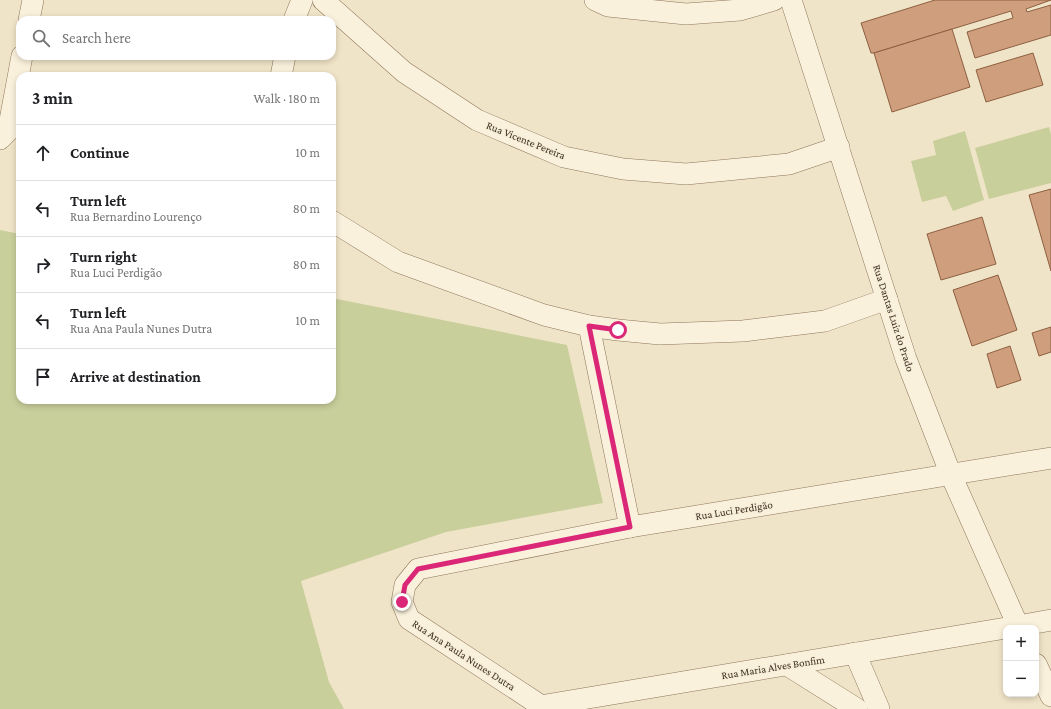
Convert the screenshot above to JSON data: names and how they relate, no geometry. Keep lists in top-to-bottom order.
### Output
{
  "streets": {
    "street": [
      "Rua Vicente Pereira",
      "Rua Dantas Luiz do Prado",
      "Rua Luci Perdigão",
      "Rua Ana Paula Nunes Dutra",
      "Rua Maria Alves Bonfim"
    ]
  },
  "crossings": [
    ["Rua Vicente Pereira", "Rua Dantas Luiz do Prado"],
    ["Rua Dantas Luiz do Prado", "Rua Luci Perdigão"],
    ["Rua Luci Perdigão", "Rua Ana Paula Nunes Dutra"],
    ["Rua Ana Paula Nunes Dutra", "Rua Maria Alves Bonfim"]
  ],
  "page": {
    "search": "Search here",
    "heading": ["3 min", "Walk · 180 m"],
    "list": [
      ["Continue", "10 m"],
      ["Turn left", "Rua Bernardino Lourenço", "80 m"],
      ["Turn right", "Rua Luci Perdigão", "80 m"],
      ["Turn left", "Rua Ana Paula Nunes Dutra", "10 m"],
      "Arrive at destination"
    ],
    "map_buttons": ["+", "−"]
  }
}
